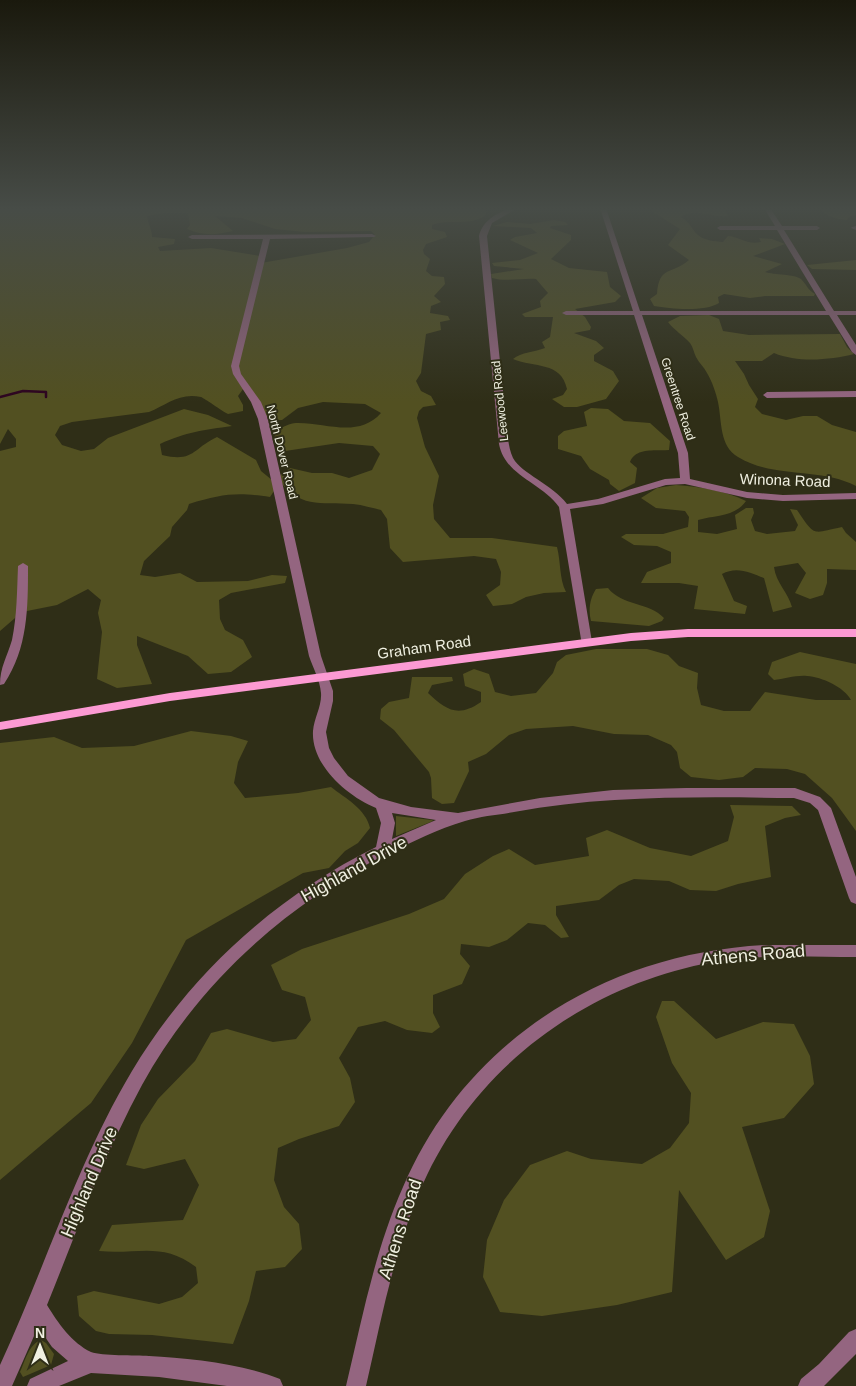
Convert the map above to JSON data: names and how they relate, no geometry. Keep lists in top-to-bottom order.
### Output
{
  "streets": {
    "main road": ["Graham Road"],
    "street": [
      "Greentree Road",
      "Leewood Road",
      "North Dover Road",
      "Winona Road",
      "Highland Drive",
      "Athens Road"
    ]
  },
  "crossings": [
    ["Greentree Road", "Winona Road"],
    ["North Dover Road", "Graham Road"]
  ],
  "north": "top"
}
